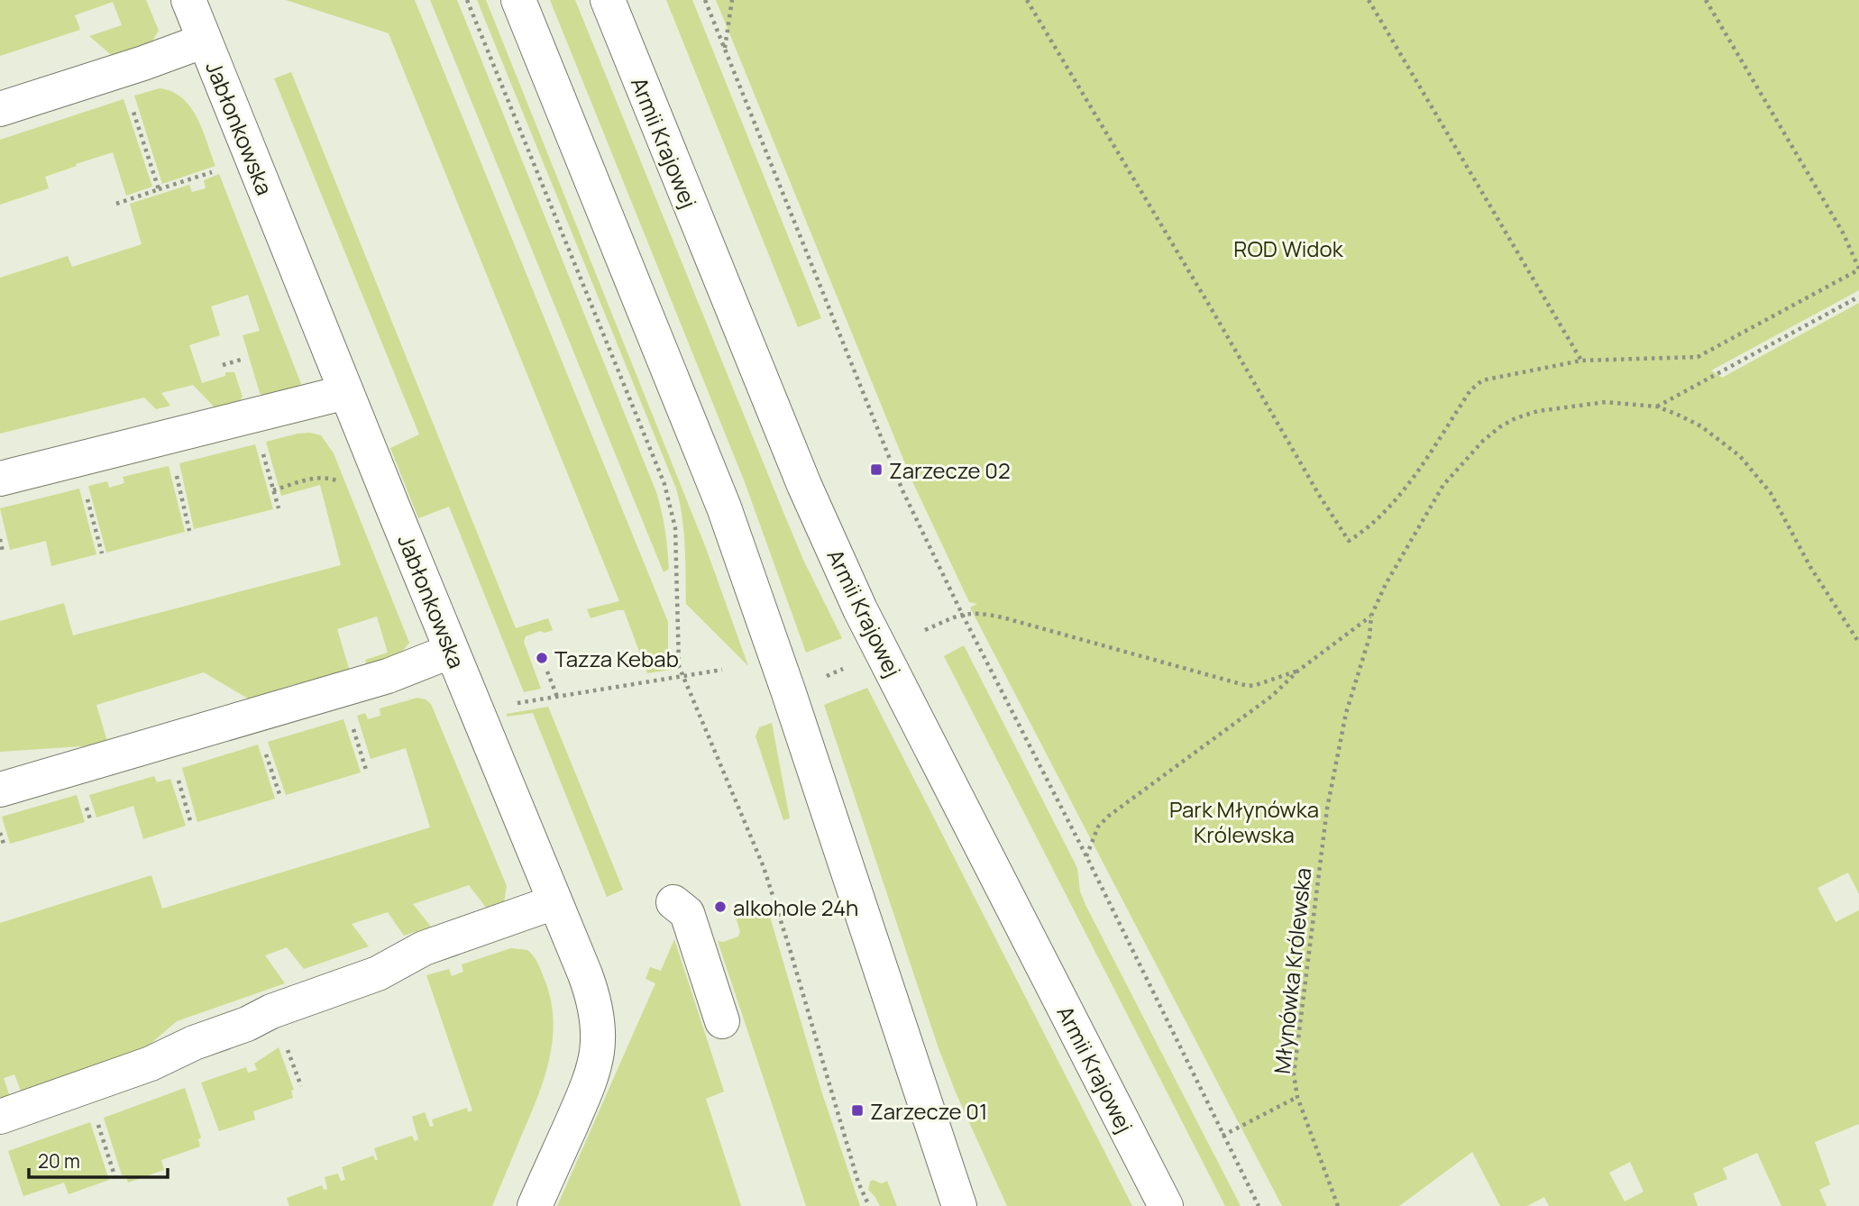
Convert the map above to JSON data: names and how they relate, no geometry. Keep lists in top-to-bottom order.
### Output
{
  "streets": {
    "street": ["Jabłonkowska", "Armii Krajowej"],
    "path": ["Młynówka Królewska"]
  },
  "parks": ["ROD Widok", "Park Młynówka Królewska"],
  "places": {
    "transit": ["Zarzecze 02", "Zarzecze 01"],
    "other": ["Tazza Kebab", "alkohole 24h"]
  },
  "scale_bar": "20 m"
}
